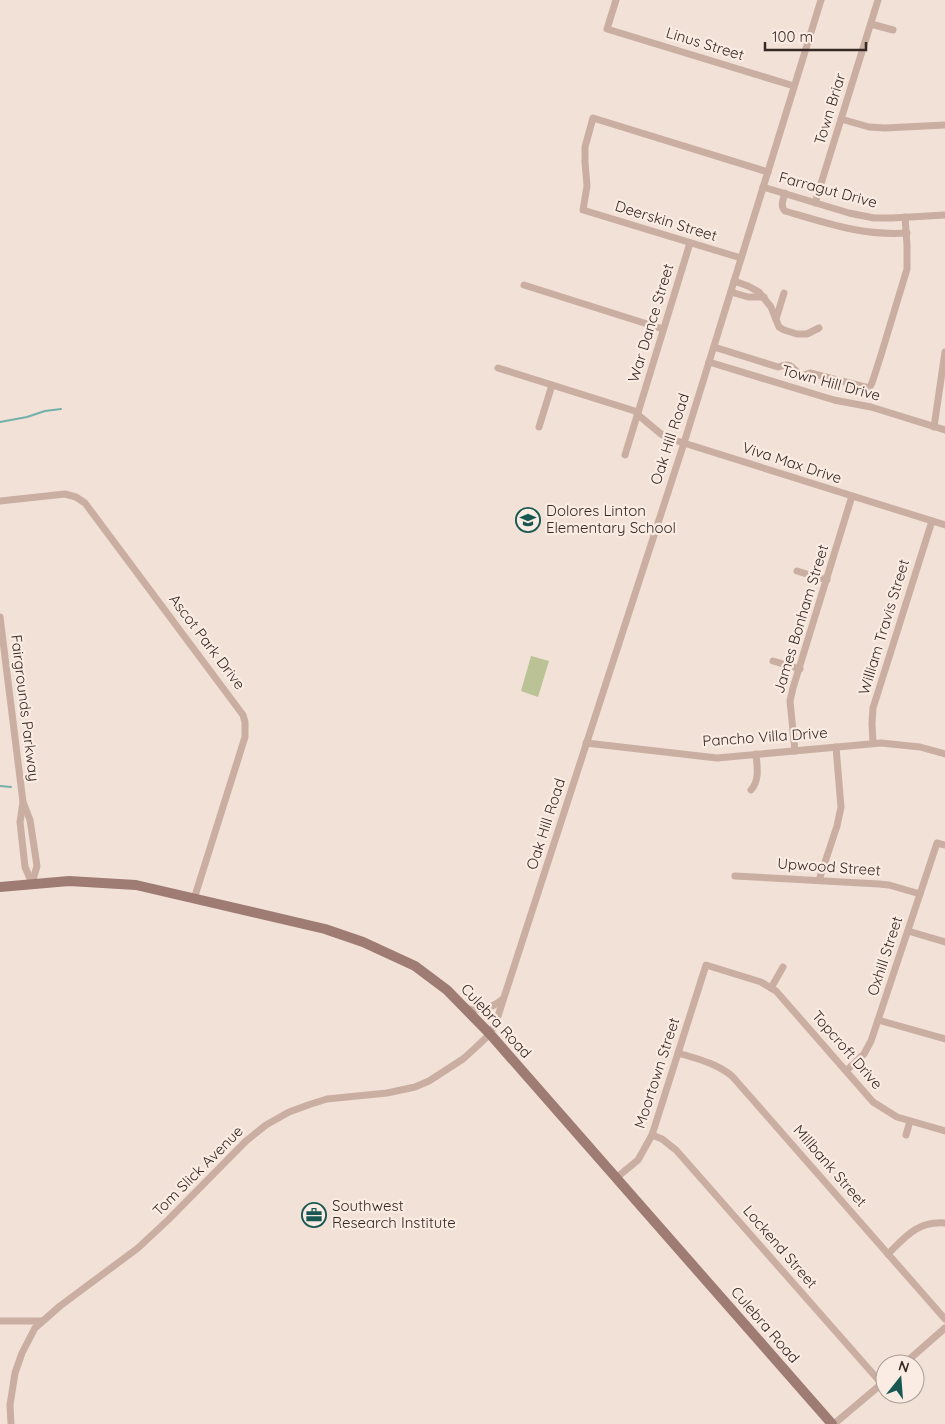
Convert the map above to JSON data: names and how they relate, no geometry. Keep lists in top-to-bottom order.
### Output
{
  "streets": {
    "main road": ["Culebra Road"],
    "street": [
      "Linus Street",
      "Town Briar",
      "Farragut Drive",
      "Deerskin Street",
      "War Dance Street",
      "Town Hill Drive",
      "Oak Hill Road",
      "Viva Max Drive",
      "James Bonham Street",
      "William Travis Street",
      "Ascot Park Drive",
      "Fairgrounds Parkway",
      "Pancho Villa Drive",
      "Upwood Street",
      "Oxhill Street",
      "Topcroft Drive",
      "Moortown Street",
      "Millbank Street",
      "Tom Slick Avenue",
      "Lockend Street"
    ]
  },
  "crossings": [
    ["Linus Street", "Oak Hill Road"],
    ["Town Briar", "Farragut Drive"],
    ["Farragut Drive", "Deerskin Street"],
    ["Farragut Drive", "Oak Hill Road"],
    ["Deerskin Street", "War Dance Street"],
    ["Deerskin Street", "Oak Hill Road"],
    ["War Dance Street", "Viva Max Drive"],
    ["Town Hill Drive", "Oak Hill Road"],
    ["Oak Hill Road", "Viva Max Drive"],
    ["Oak Hill Road", "Pancho Villa Drive"],
    ["Oak Hill Road", "Culebra Road"],
    ["Oak Hill Road", "Tom Slick Avenue"],
    ["Viva Max Drive", "James Bonham Street"],
    ["Viva Max Drive", "William Travis Street"],
    ["James Bonham Street", "Pancho Villa Drive"],
    ["William Travis Street", "Pancho Villa Drive"],
    ["Ascot Park Drive", "Culebra Road"],
    ["Fairgrounds Parkway", "Culebra Road"],
    ["Upwood Street", "Oxhill Street"],
    ["Oxhill Street", "Topcroft Drive"],
    ["Culebra Road", "Moortown Street"],
    ["Culebra Road", "Tom Slick Avenue"],
    ["Topcroft Drive", "Moortown Street"],
    ["Moortown Street", "Millbank Street"],
    ["Moortown Street", "Lockend Street"]
  ],
  "places": {
    "school or university": ["Dolores Linton Elementary School"],
    "office": ["Southwest Research Institute"]
  },
  "scale_bar": "100 m",
  "north": "top"
}
